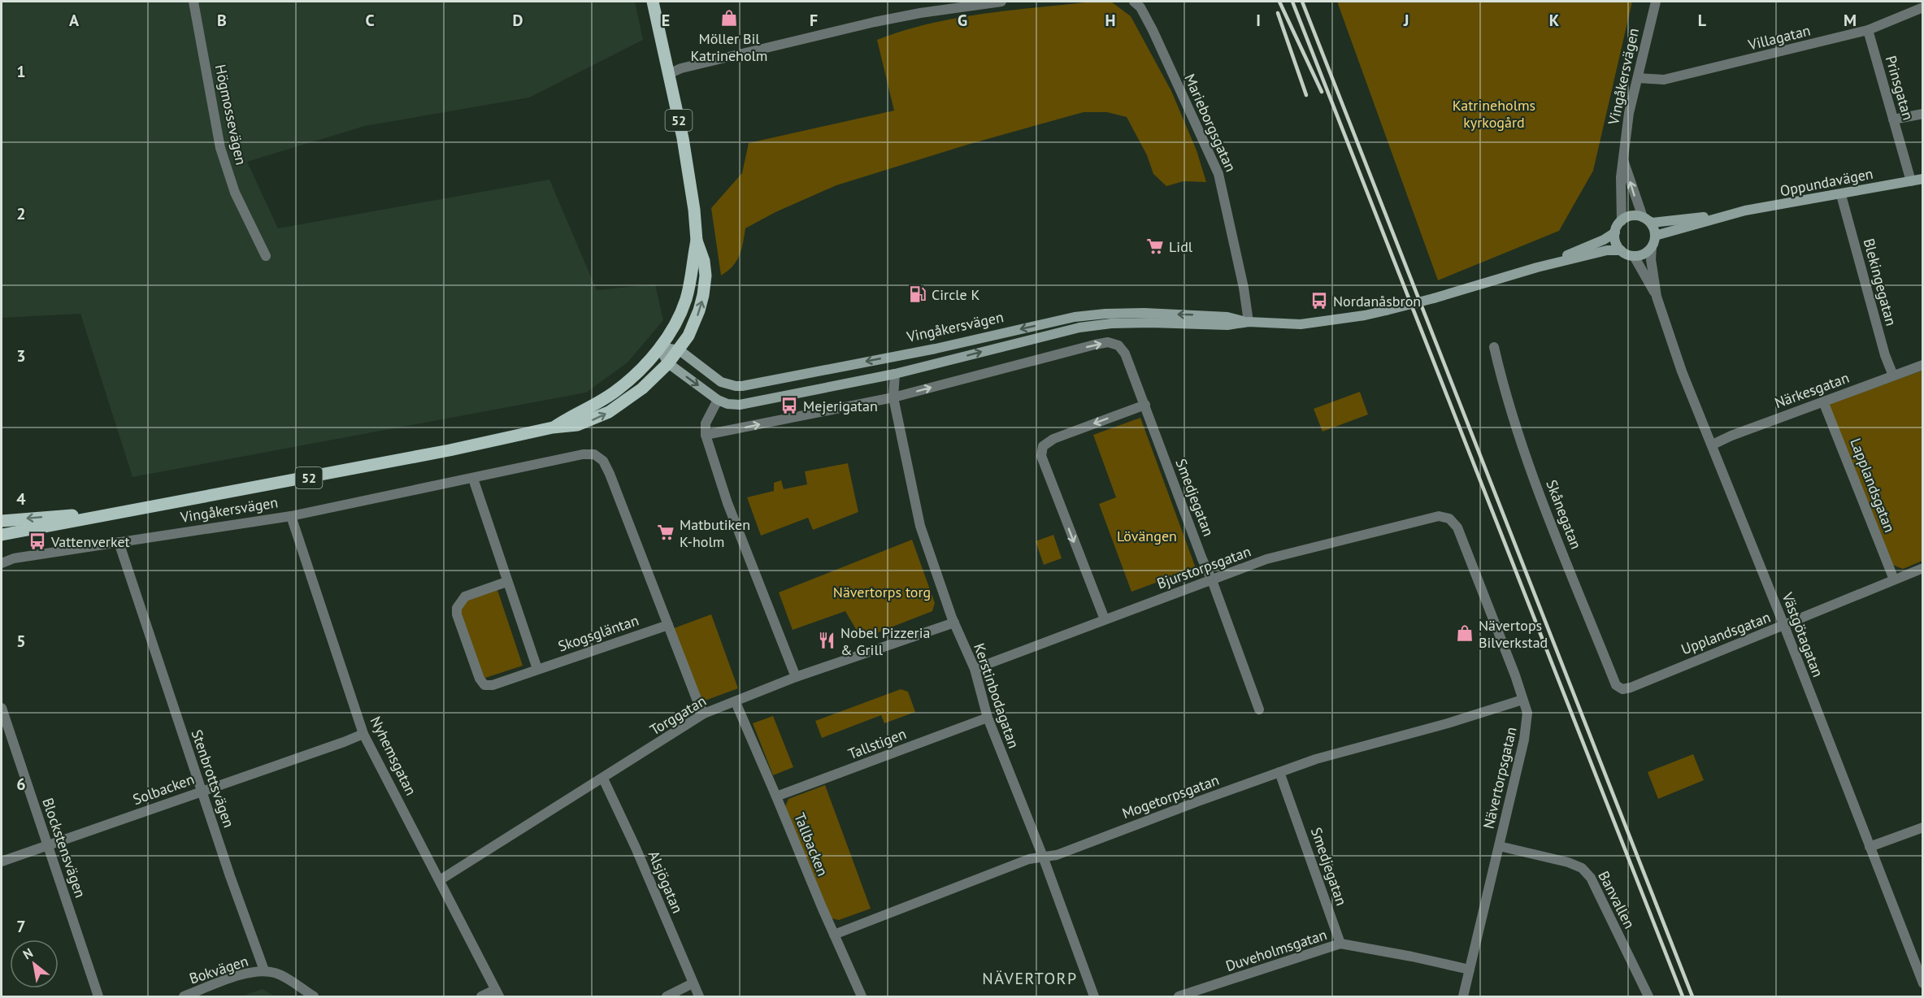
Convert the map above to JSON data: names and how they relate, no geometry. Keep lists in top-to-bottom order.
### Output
{
  "streets": {
    "main road": ["Vingåkersvägen", "52", "Oppundavägen"],
    "street": [
      "Villagatan",
      "Prinsgatan",
      "Högmossevägen",
      "Marieborgsgatan",
      "Blekingegatan",
      "Närkesgatan",
      "Lapplandsgatan",
      "Smedjegatan",
      "Skånegatan",
      "Bjurstorpsgatan",
      "Skogsgläntan",
      "Upplandsgatan",
      "Västgötagatan",
      "Kerstinbodagatan",
      "Torggatan",
      "Tallstigen",
      "Nyhemsgatan",
      "Nävertorpsgatan",
      "Stenbrottsvägen",
      "Solbacken",
      "Mogetorpsgatan",
      "Tallbacken",
      "Blockstensvägen",
      "Alsjögatan",
      "Banvallen",
      "Duveholmsgatan",
      "Bokvägen"
    ]
  },
  "crossings": [
    ["Villagatan", "Vingåkersvägen"],
    ["Villagatan", "Prinsgatan"],
    ["Vingåkersvägen", "52"],
    ["Vingåkersvägen", "Marieborgsgatan"],
    ["Vingåkersvägen", "Oppundavägen"],
    ["Vingåkersvägen", "Skogsgläntan"],
    ["Vingåkersvägen", "Västgötagatan"],
    ["Vingåkersvägen", "Nyhemsgatan"],
    ["Vingåkersvägen", "Stenbrottsvägen"],
    ["Prinsgatan", "Oppundavägen"],
    ["Oppundavägen", "Blekingegatan"],
    ["Oppundavägen", "Västgötagatan"],
    ["Blekingegatan", "Närkesgatan"],
    ["Närkesgatan", "Lapplandsgatan"],
    ["Närkesgatan", "Västgötagatan"],
    ["Lapplandsgatan", "Upplandsgatan"],
    ["Smedjegatan", "Bjurstorpsgatan"],
    ["Smedjegatan", "Mogetorpsgatan"],
    ["Smedjegatan", "Duveholmsgatan"],
    ["Skånegatan", "Upplandsgatan"],
    ["Bjurstorpsgatan", "Kerstinbodagatan"],
    ["Bjurstorpsgatan", "Nävertorpsgatan"],
    ["Upplandsgatan", "Västgötagatan"],
    ["Kerstinbodagatan", "Torggatan"],
    ["Kerstinbodagatan", "Tallstigen"],
    ["Kerstinbodagatan", "Mogetorpsgatan"],
    ["Torggatan", "Nyhemsgatan"],
    ["Torggatan", "Tallbacken"],
    ["Torggatan", "Alsjögatan"],
    ["Tallstigen", "Tallbacken"],
    ["Nyhemsgatan", "Solbacken"],
    ["Nävertorpsgatan", "Mogetorpsgatan"],
    ["Nävertorpsgatan", "Banvallen"],
    ["Nävertorpsgatan", "Duveholmsgatan"],
    ["Stenbrottsvägen", "Solbacken"],
    ["Stenbrottsvägen", "Bokvägen"],
    ["Solbacken", "Blockstensvägen"],
    ["Mogetorpsgatan", "Tallbacken"]
  ],
  "districts": ["NÄVERTORP"],
  "parks": ["Katrineholms kyrkogård", "Lövängen", "Nävertorps torg"],
  "places": {
    "shop": ["Möller Bil Katrineholm", "Nävertops Bilverkstad"],
    "supermarket": ["Lidl", "Matbutiken K-holm"],
    "fuel station": ["Circle K"],
    "bus stop": ["Nordanåsbron", "Mejerigatan", "Vattenverket"],
    "restaurant": ["Nobel Pizzeria & Grill"]
  },
  "north": "top left",
  "grid": {
    "columns": [
      "A",
      "B",
      "C",
      "D",
      "E",
      "F",
      "G",
      "H",
      "I",
      "J",
      "K",
      "L",
      "M"
    ],
    "rows": [
      "1",
      "2",
      "3",
      "4",
      "5",
      "6",
      "7"
    ]
  }
}
